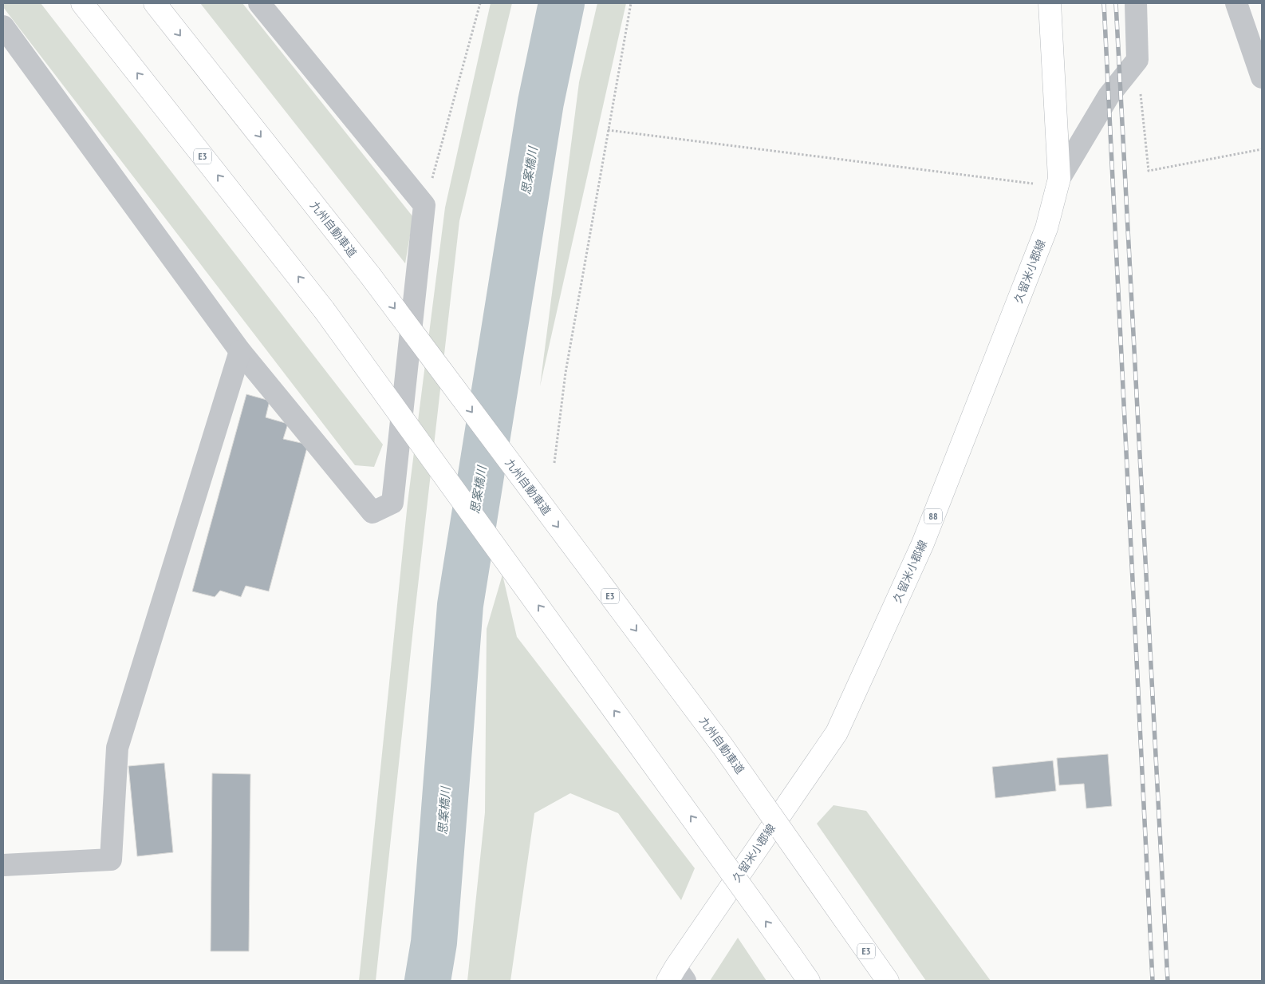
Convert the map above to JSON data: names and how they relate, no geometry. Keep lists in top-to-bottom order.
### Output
{
  "streets": {
    "main road": [
      "E3",
      "九州自動車道",
      "久留米小郡線",
      "88"
    ]
  },
  "water": ["思案橋川"]
}
